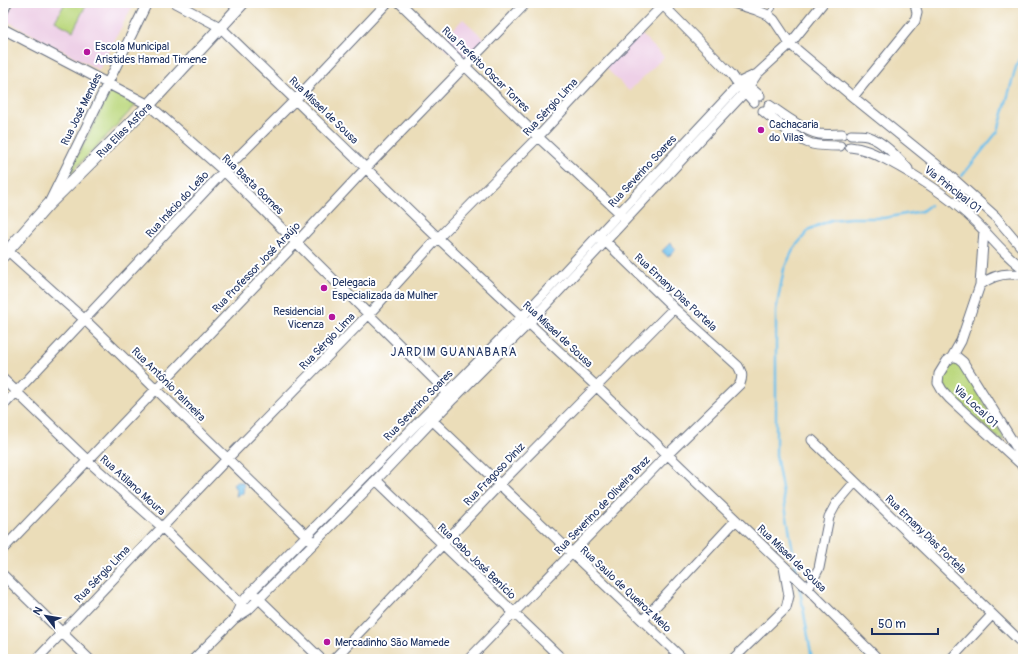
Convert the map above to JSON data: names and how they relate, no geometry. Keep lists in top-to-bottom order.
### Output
{
  "streets": {
    "street": [
      "Rua Prefeito Oscar Torres",
      "Rua Sérgio Lima",
      "Rua José Mendes",
      "Rua Misael de Sousa",
      "Rua Elias Asfora",
      "Rua Severino Soares",
      "Rua Basta Gomes",
      "Via Principal 01",
      "Rua Inácio do Leão",
      "Rua Professor José Araújo",
      "Rua Ernany Dias Portela",
      "Rua Antônio Palmeira",
      "Via Local 01",
      "Rua Fragoso Diniz",
      "Rua Atilano Moura",
      "Rua Severino de Oliveira Braz",
      "Rua Cabo José Benício",
      "Rua Saulo de Queiroz Melo"
    ]
  },
  "crossings": [
    ["Rua Prefeito Oscar Torres", "Rua Sérgio Lima"],
    ["Rua Prefeito Oscar Torres", "Rua Severino Soares"],
    ["Rua Prefeito Oscar Torres", "Rua Professor José Araújo"],
    ["Rua Sérgio Lima", "Rua Misael de Sousa"],
    ["Rua Sérgio Lima", "Rua Basta Gomes"],
    ["Rua Sérgio Lima", "Rua Antônio Palmeira"],
    ["Rua Sérgio Lima", "Rua Atilano Moura"],
    ["Rua José Mendes", "Rua Elias Asfora"],
    ["Rua José Mendes", "Rua Basta Gomes"],
    ["Rua Misael de Sousa", "Rua Elias Asfora"],
    ["Rua Misael de Sousa", "Rua Severino Soares"],
    ["Rua Misael de Sousa", "Rua Inácio do Leão"],
    ["Rua Misael de Sousa", "Rua Professor José Araújo"],
    ["Rua Misael de Sousa", "Rua Fragoso Diniz"],
    ["Rua Misael de Sousa", "Rua Severino de Oliveira Braz"],
    ["Rua Elias Asfora", "Rua Basta Gomes"],
    ["Rua Elias Asfora", "Rua Antônio Palmeira"],
    ["Rua Severino Soares", "Rua Basta Gomes"],
    ["Rua Severino Soares", "Rua Ernany Dias Portela"],
    ["Rua Severino Soares", "Rua Antônio Palmeira"],
    ["Rua Severino Soares", "Rua Atilano Moura"],
    ["Rua Severino Soares", "Rua Cabo José Benício"],
    ["Rua Severino Soares", "Rua Saulo de Queiroz Melo"],
    ["Rua Basta Gomes", "Rua Inácio do Leão"],
    ["Rua Basta Gomes", "Rua Professor José Araújo"],
    ["Via Principal 01", "Via Local 01"],
    ["Rua Inácio do Leão", "Rua Antônio Palmeira"],
    ["Rua Inácio do Leão", "Rua Atilano Moura"],
    ["Rua Professor José Araújo", "Rua Antônio Palmeira"],
    ["Rua Professor José Araújo", "Rua Atilano Moura"],
    ["Rua Ernany Dias Portela", "Rua Fragoso Diniz"],
    ["Rua Ernany Dias Portela", "Rua Severino de Oliveira Braz"],
    ["Rua Fragoso Diniz", "Rua Cabo José Benício"],
    ["Rua Fragoso Diniz", "Rua Saulo de Queiroz Melo"],
    ["Rua Severino de Oliveira Braz", "Rua Cabo José Benício"],
    ["Rua Severino de Oliveira Braz", "Rua Saulo de Queiroz Melo"]
  ],
  "districts": ["JARDIM GUANABARA"],
  "places": [
    "Escola Municipal Aristides Hamad Timene",
    "Cachacaria do Vilas",
    "Delegacia Especializada da Mulher",
    "Residencial Vicenza",
    "Mercadinho São Mamede"
  ],
  "scale_bar": "50 m",
  "north": "top left"
}
